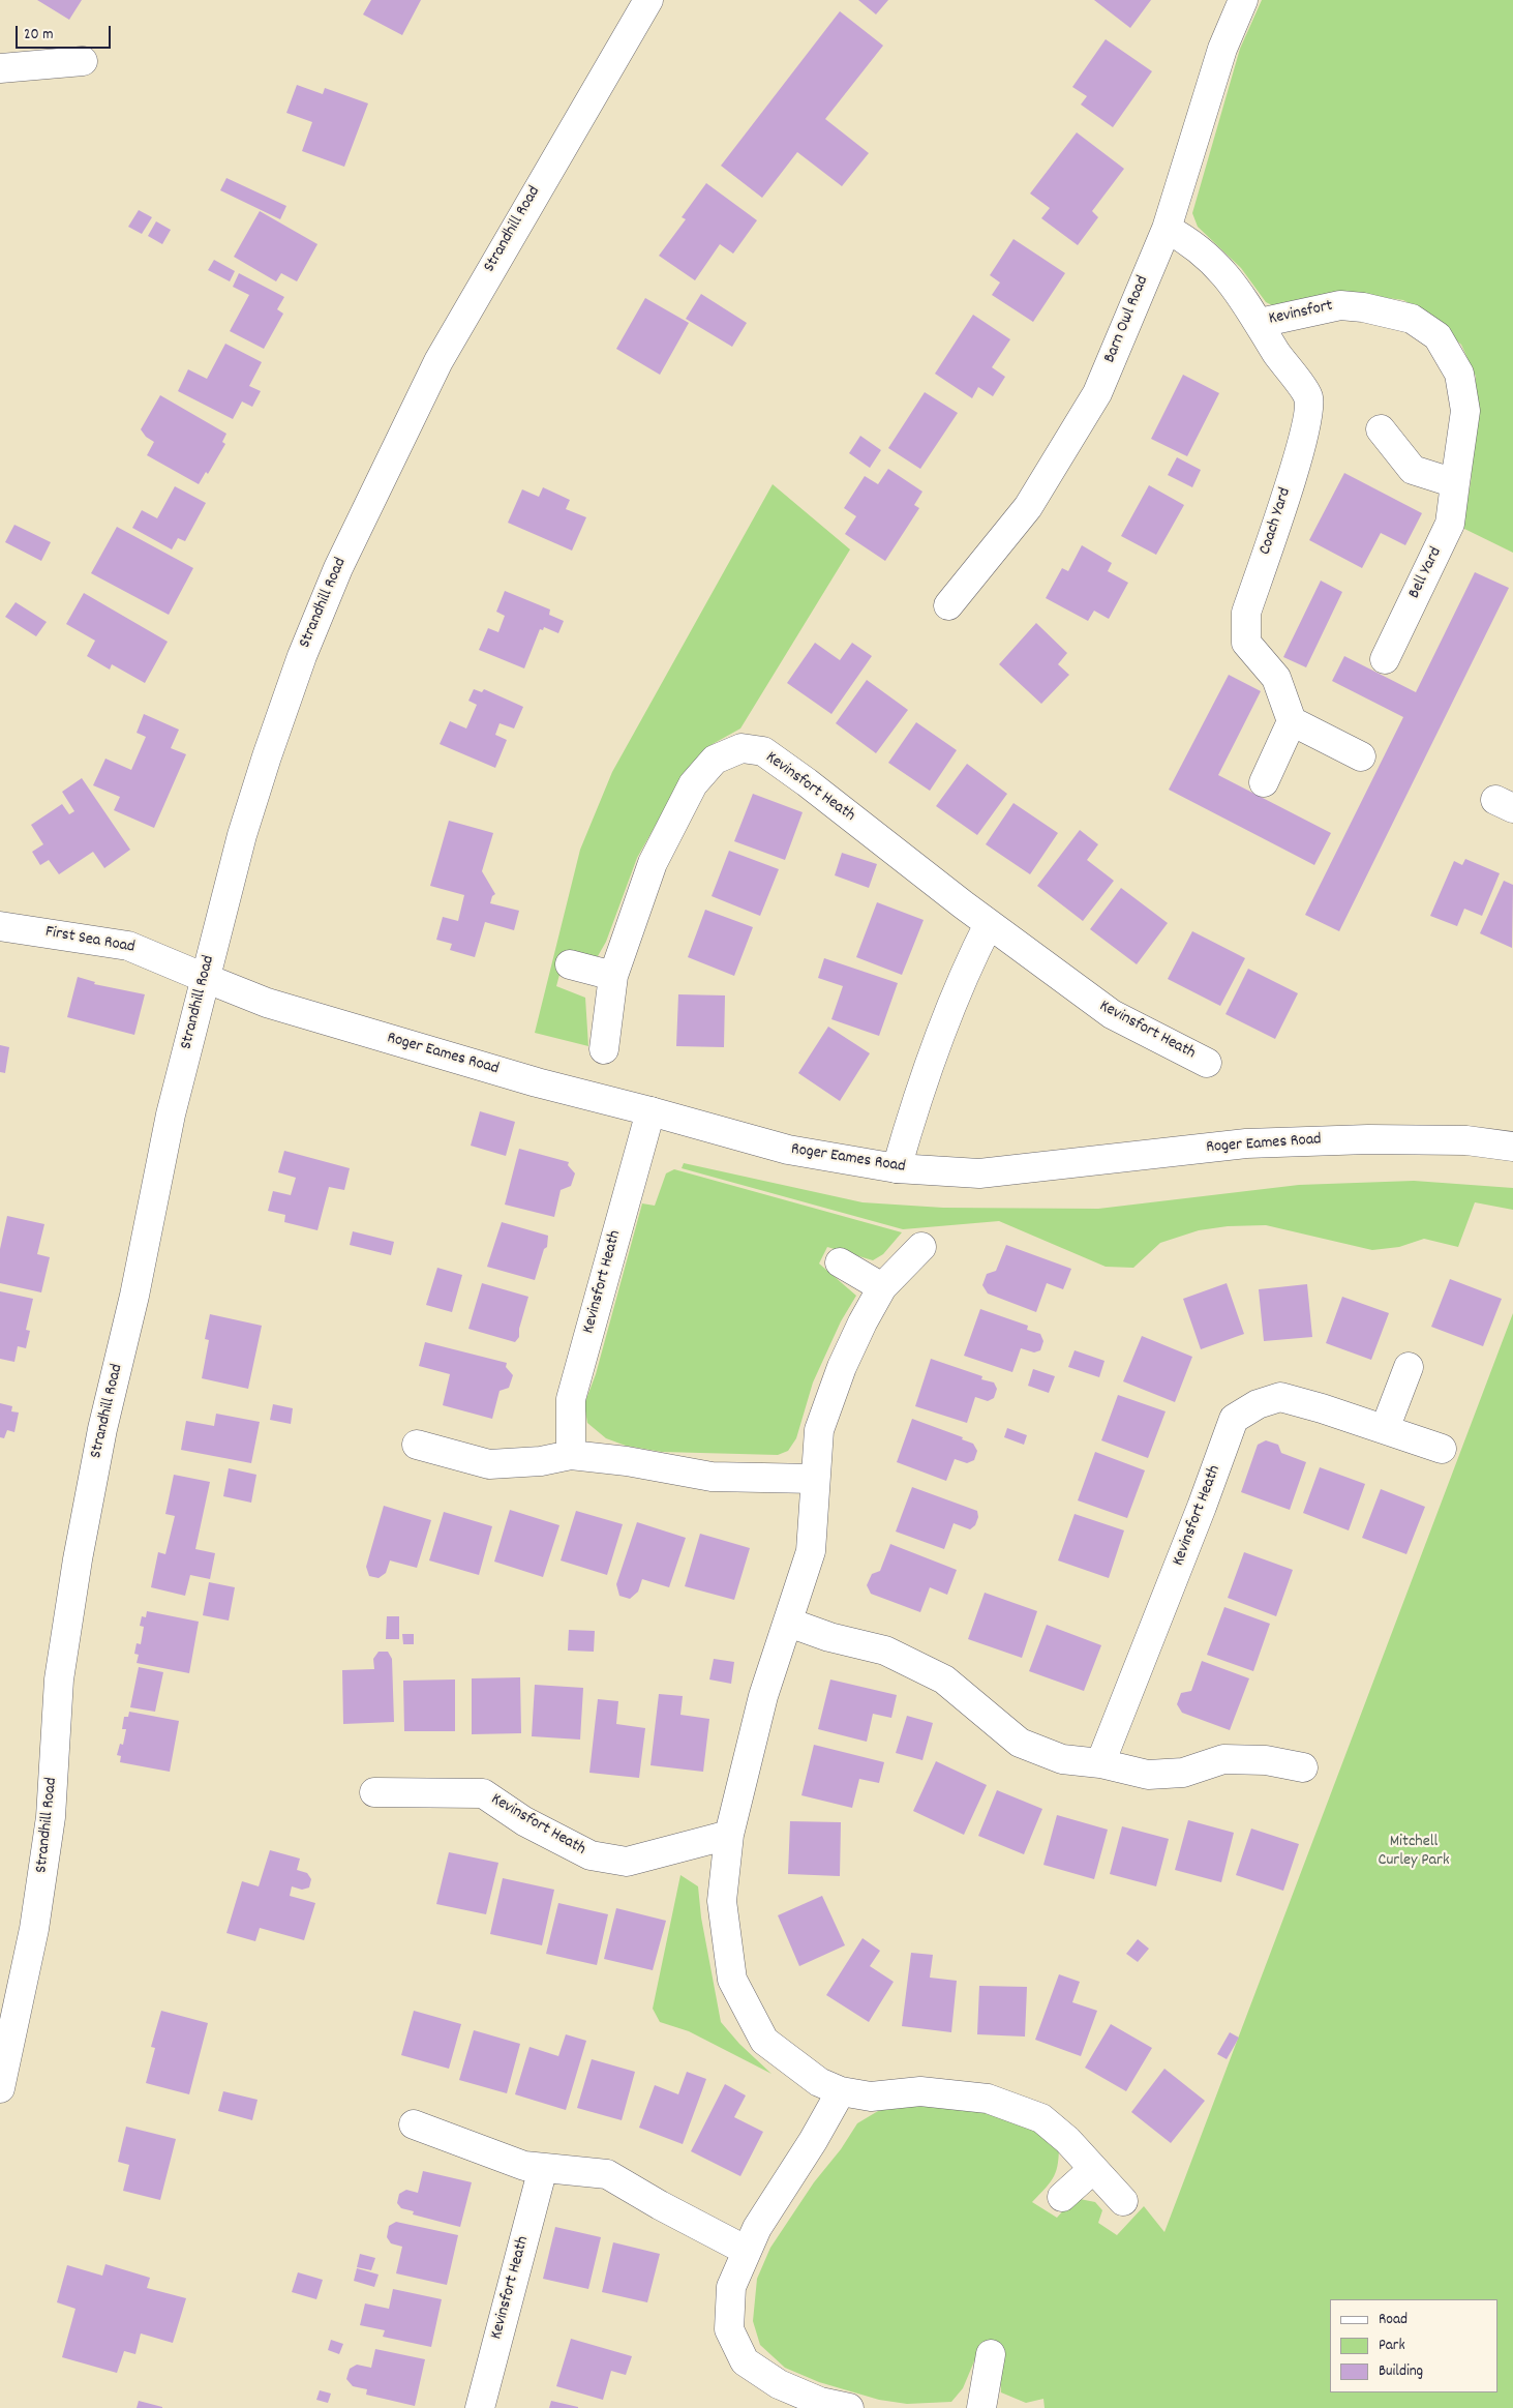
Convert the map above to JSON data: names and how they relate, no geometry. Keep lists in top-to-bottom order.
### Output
{
  "streets": {
    "street": [
      "Strandhill Road",
      "Kevinsfort",
      "Barn Owl Road",
      "Coach Yard",
      "Bell Yard",
      "Kevinsfort Heath",
      "First Sea Road",
      "Roger Eames Road"
    ]
  },
  "crossings": [
    ["Strandhill Road", "First Sea Road"],
    ["Strandhill Road", "Roger Eames Road"],
    ["Kevinsfort", "Barn Owl Road"],
    ["Kevinsfort", "Coach Yard"],
    ["Kevinsfort", "Bell Yard"],
    ["Kevinsfort Heath", "Roger Eames Road"],
    ["First Sea Road", "Roger Eames Road"]
  ],
  "parks": ["Mitchell Curley Park"],
  "legend": ["Road", "Park", "Building"],
  "scale_bar": "20 m"
}
